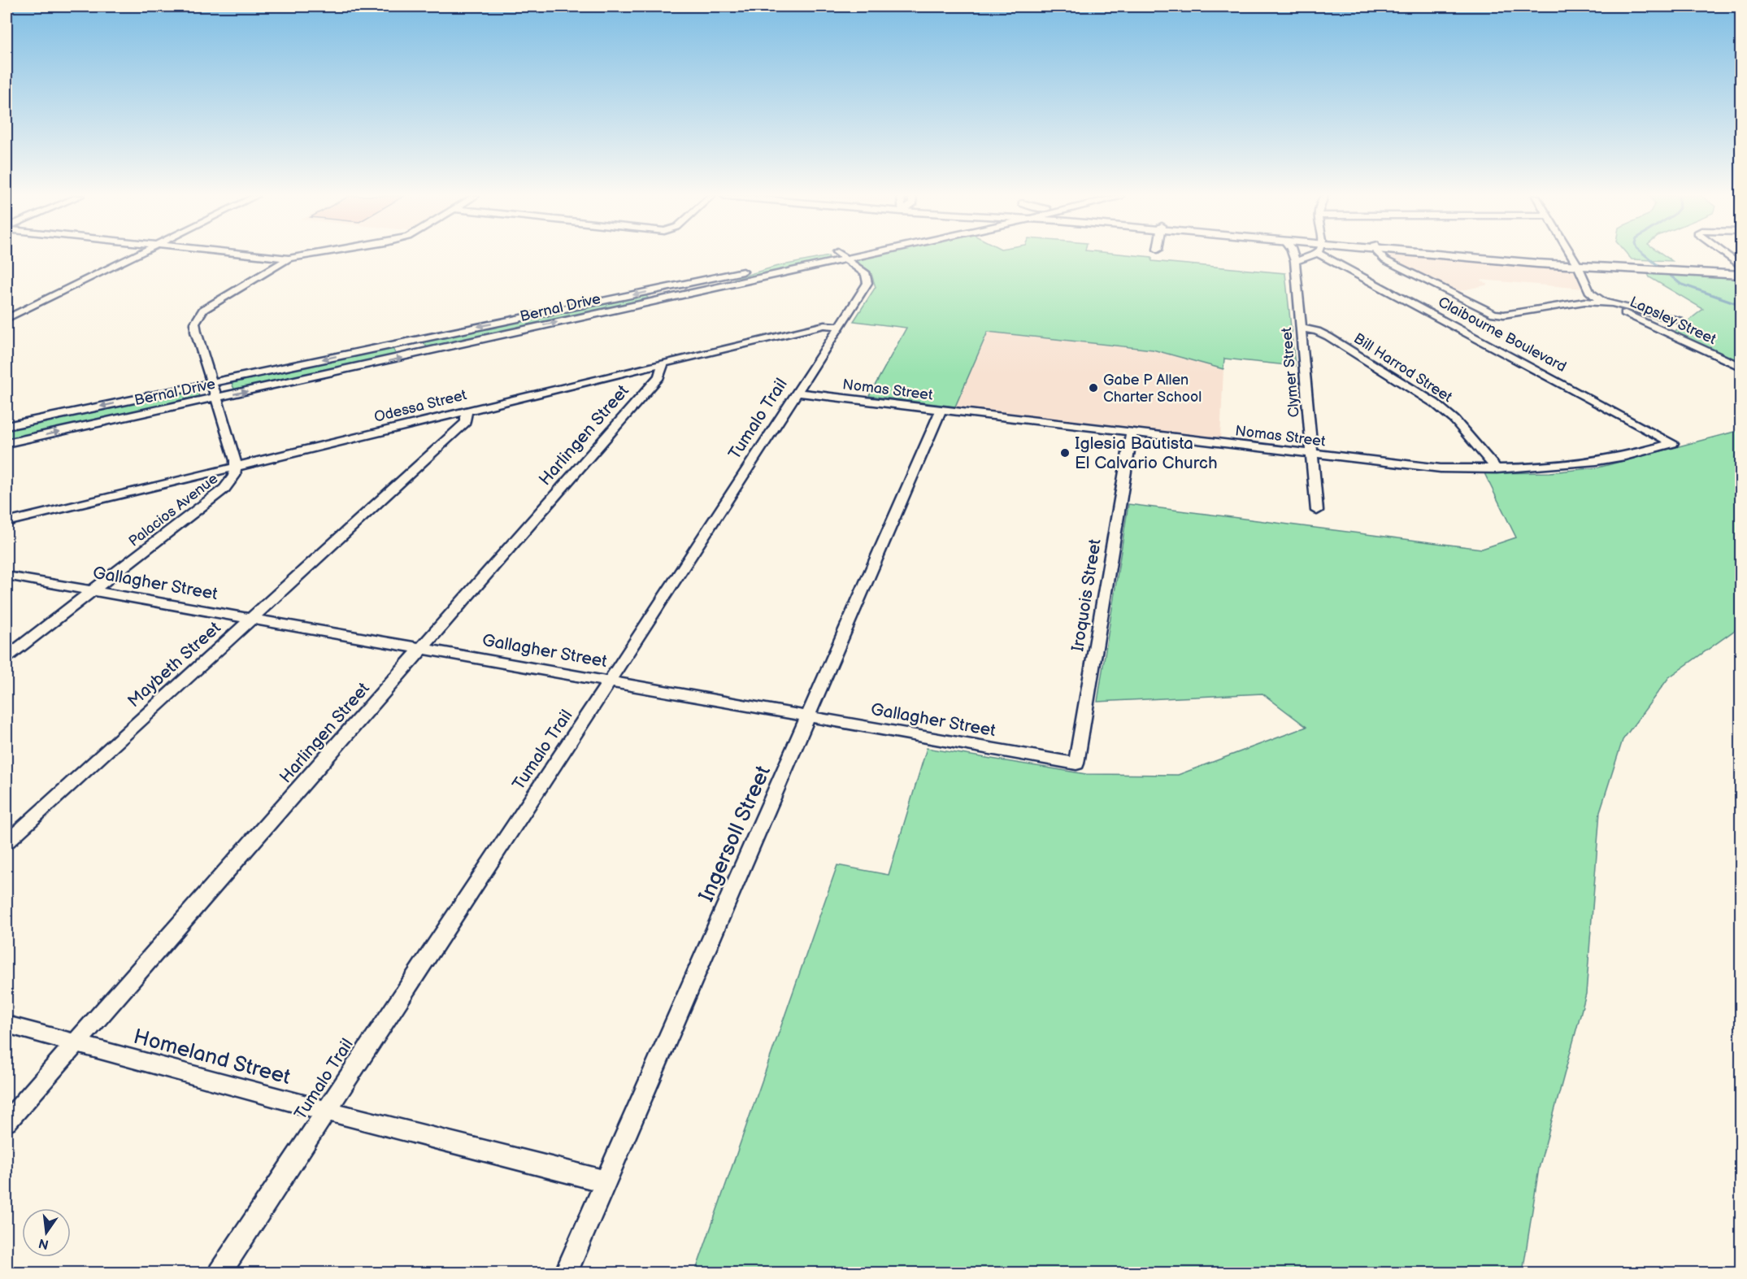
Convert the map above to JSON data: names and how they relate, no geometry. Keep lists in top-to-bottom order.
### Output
{
  "streets": {
    "street": [
      "Bernal Drive",
      "Lapsley Street",
      "Claibourne Boulevard",
      "Bill Harrod Street",
      "Clymer Street",
      "Nomas Street",
      "Odessa Street",
      "Tumalo Trail",
      "Harlingen Street",
      "Palacios Avenue",
      "Gallagher Street",
      "Iroquois Street",
      "Maybeth Street",
      "Ingersoll Street",
      "Homeland Street"
    ]
  },
  "crossings": [
    ["Bernal Drive", "Palacios Avenue"],
    ["Lapsley Street", "Claibourne Boulevard"],
    ["Claibourne Boulevard", "Nomas Street"],
    ["Bill Harrod Street", "Clymer Street"],
    ["Bill Harrod Street", "Nomas Street"],
    ["Clymer Street", "Nomas Street"],
    ["Nomas Street", "Tumalo Trail"],
    ["Nomas Street", "Iroquois Street"],
    ["Nomas Street", "Ingersoll Street"],
    ["Odessa Street", "Tumalo Trail"],
    ["Odessa Street", "Harlingen Street"],
    ["Odessa Street", "Palacios Avenue"],
    ["Odessa Street", "Maybeth Street"],
    ["Tumalo Trail", "Gallagher Street"],
    ["Tumalo Trail", "Homeland Street"],
    ["Harlingen Street", "Gallagher Street"],
    ["Harlingen Street", "Homeland Street"],
    ["Palacios Avenue", "Gallagher Street"],
    ["Gallagher Street", "Iroquois Street"],
    ["Gallagher Street", "Maybeth Street"],
    ["Gallagher Street", "Ingersoll Street"],
    ["Ingersoll Street", "Homeland Street"]
  ],
  "places": ["Gabe P Allen Charter School", "Iglesia Bautista El Calvario Church"],
  "north": "bottom"
}
